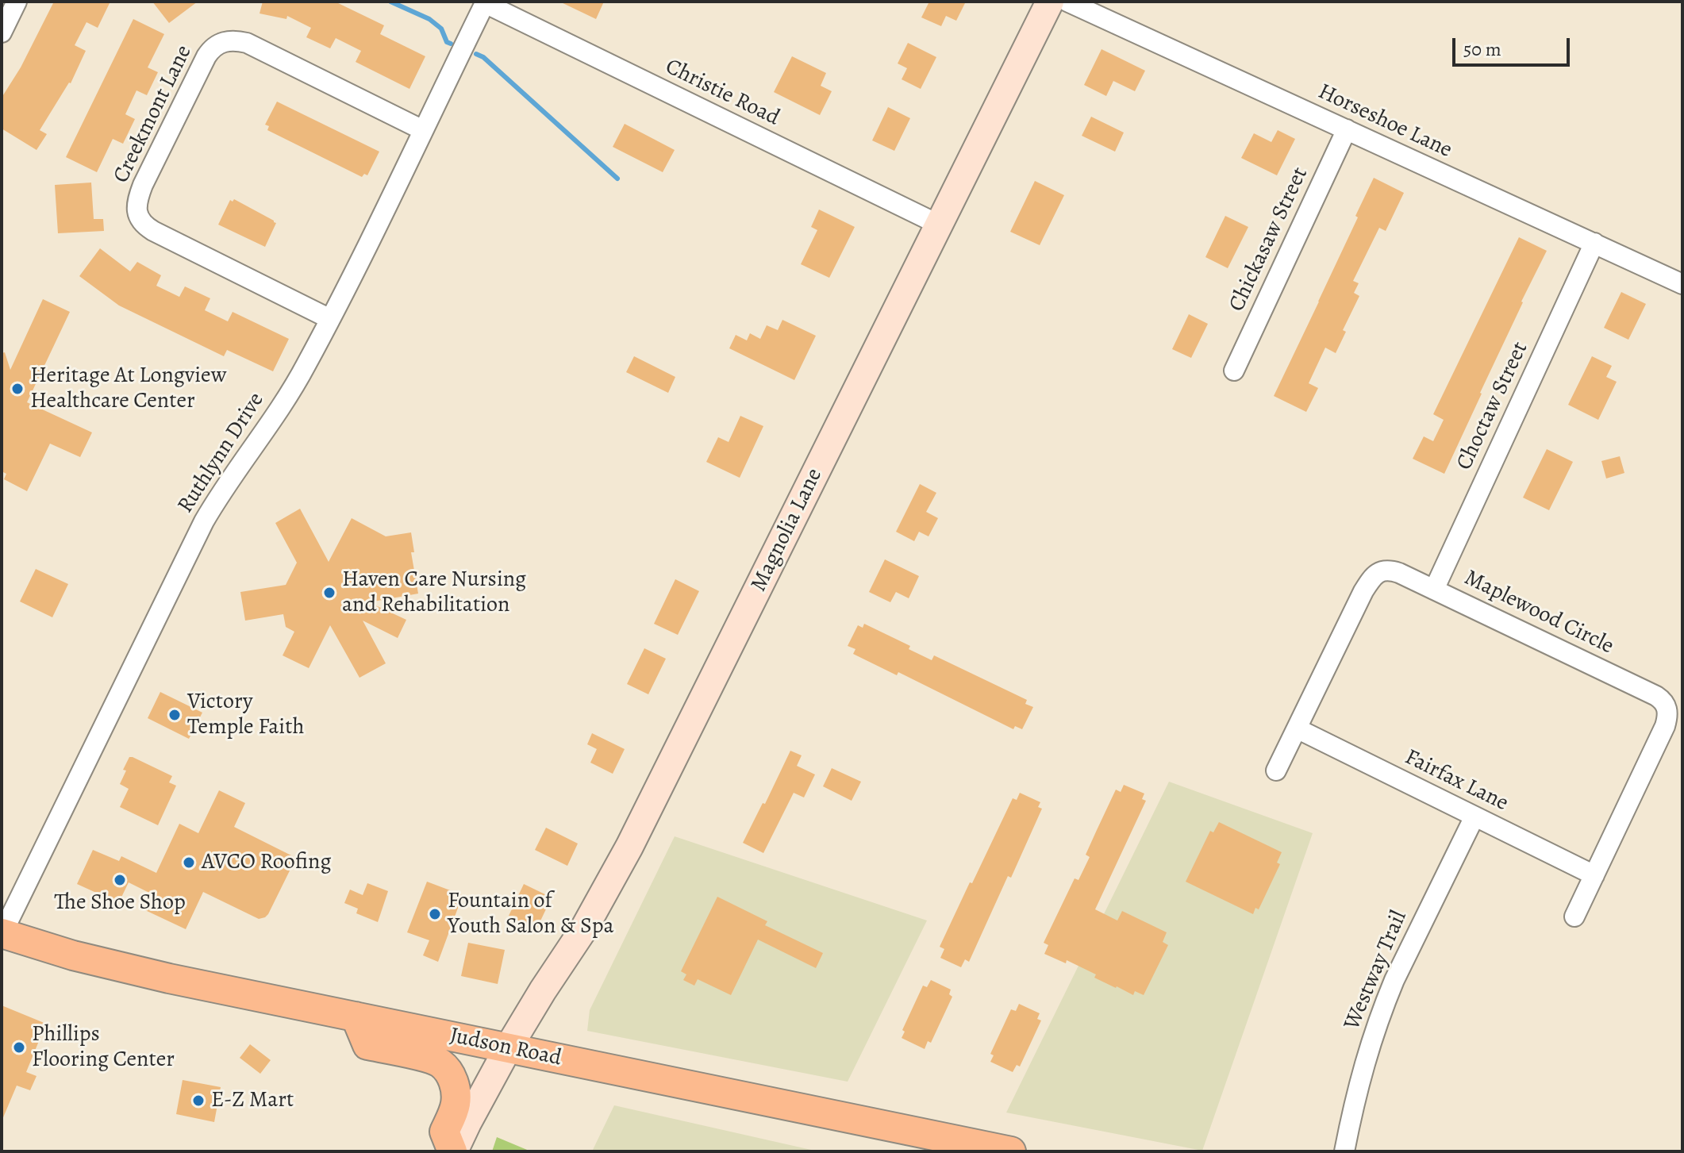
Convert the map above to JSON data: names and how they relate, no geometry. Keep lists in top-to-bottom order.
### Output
{
  "streets": {
    "main road": ["Magnolia Lane", "Judson Road"],
    "street": [
      "Christie Road",
      "Creekmont Lane",
      "Horseshoe Lane",
      "Chickasaw Street",
      "Choctaw Street",
      "Ruthlynn Drive",
      "Maplewood Circle",
      "Fairfax Lane",
      "Westway Trail"
    ]
  },
  "crossings": [
    ["Christie Road", "Ruthlynn Drive"],
    ["Christie Road", "Magnolia Lane"],
    ["Creekmont Lane", "Ruthlynn Drive"],
    ["Horseshoe Lane", "Chickasaw Street"],
    ["Horseshoe Lane", "Choctaw Street"],
    ["Choctaw Street", "Maplewood Circle"],
    ["Ruthlynn Drive", "Judson Road"],
    ["Magnolia Lane", "Judson Road"],
    ["Maplewood Circle", "Fairfax Lane"],
    ["Fairfax Lane", "Westway Trail"]
  ],
  "places": [
    "Heritage At Longview Healthcare Center",
    "Haven Care Nursing and Rehabilitation",
    "Victory Temple Faith",
    "AVCO Roofing",
    "The Shoe Shop",
    "Fountain of Youth Salon & Spa",
    "Phillips Flooring Center",
    "E-Z Mart"
  ],
  "scale_bar": "50 m"
}
